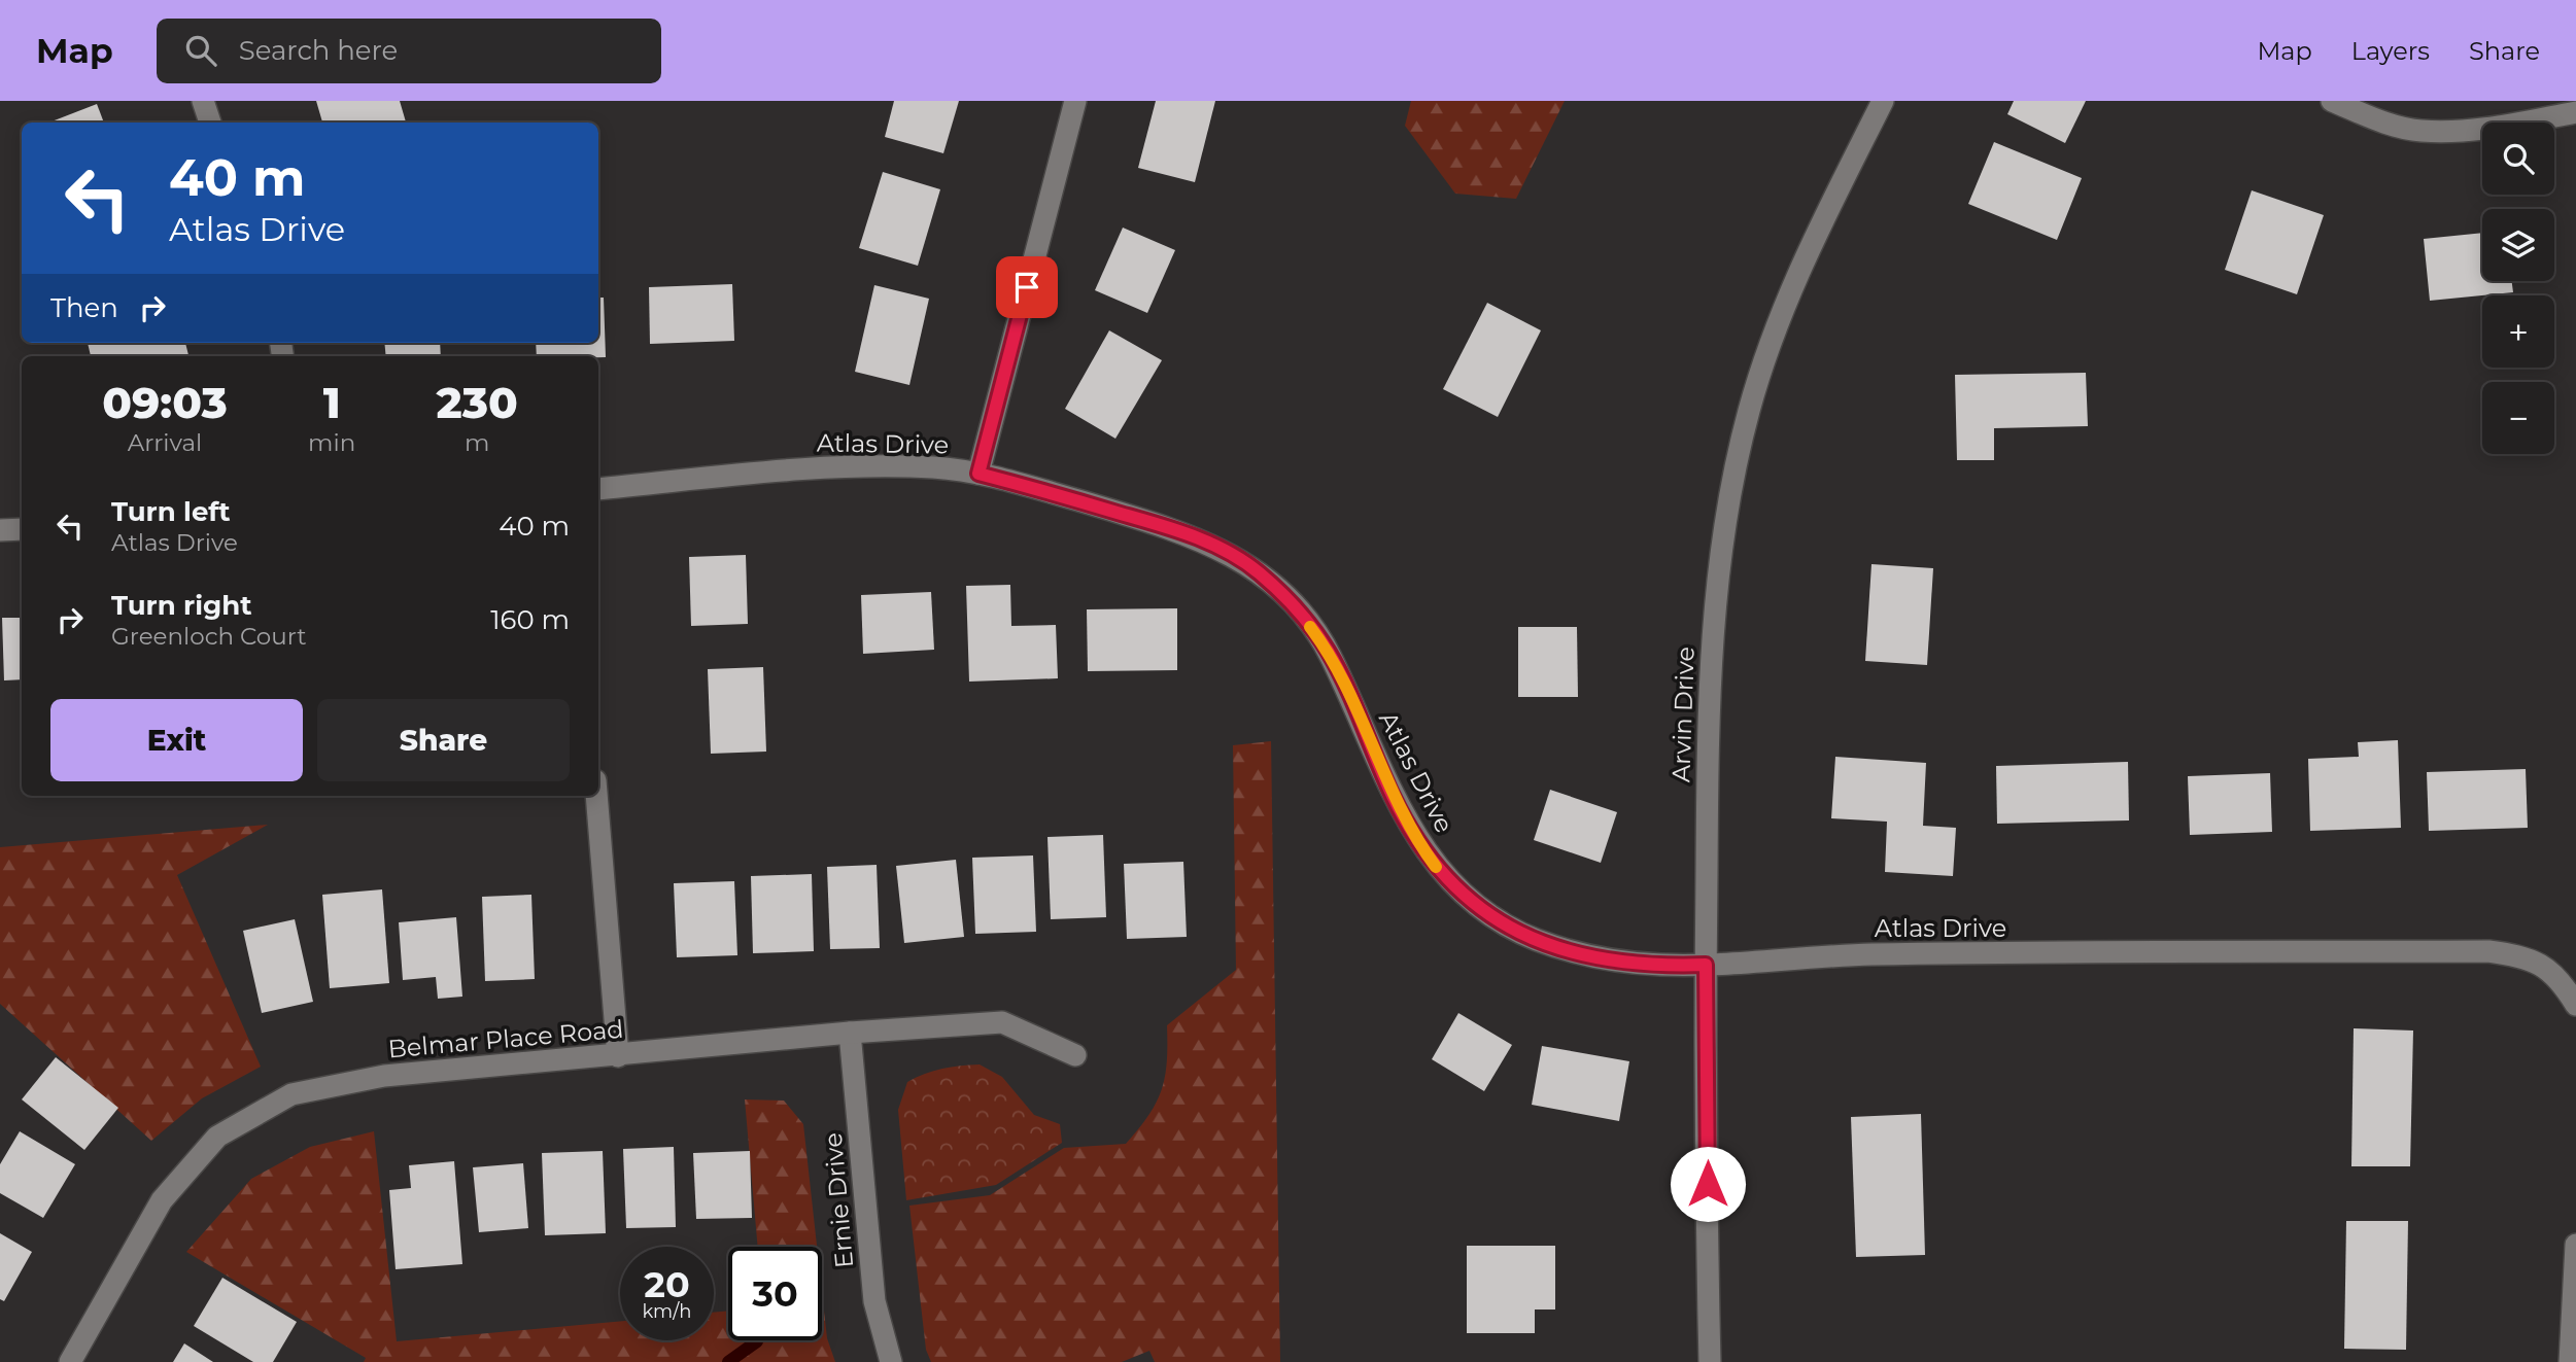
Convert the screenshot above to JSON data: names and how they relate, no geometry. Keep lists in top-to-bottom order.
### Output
{
  "streets": {
    "street": [
      "Atlas Drive",
      "Arvin Drive",
      "Belmar Place Road",
      "Ernie Drive"
    ]
  },
  "crossings": [
    ["Atlas Drive", "Arvin Drive"],
    ["Belmar Place Road", "Ernie Drive"]
  ],
  "page": {
    "header": "Map",
    "search": "Search here",
    "nav": ["Map", "Layers", "Share"],
    "map_buttons": ["+", "−"],
    "turn": ["40 m", "Atlas Drive"],
    "then": "Then",
    "eta": [
      "09:03",
      "Arrival",
      "1",
      "min",
      "230",
      "m"
    ],
    "list": [
      {
        "name": "Turn left",
        "note": "Atlas Drive",
        "value": "40 m"
      },
      {
        "name": "Turn right",
        "note": "Greenloch Court",
        "value": "160 m"
      }
    ],
    "buttons": ["Exit", "Share"],
    "speed": "20 km/h",
    "limit": "30"
  }
}
